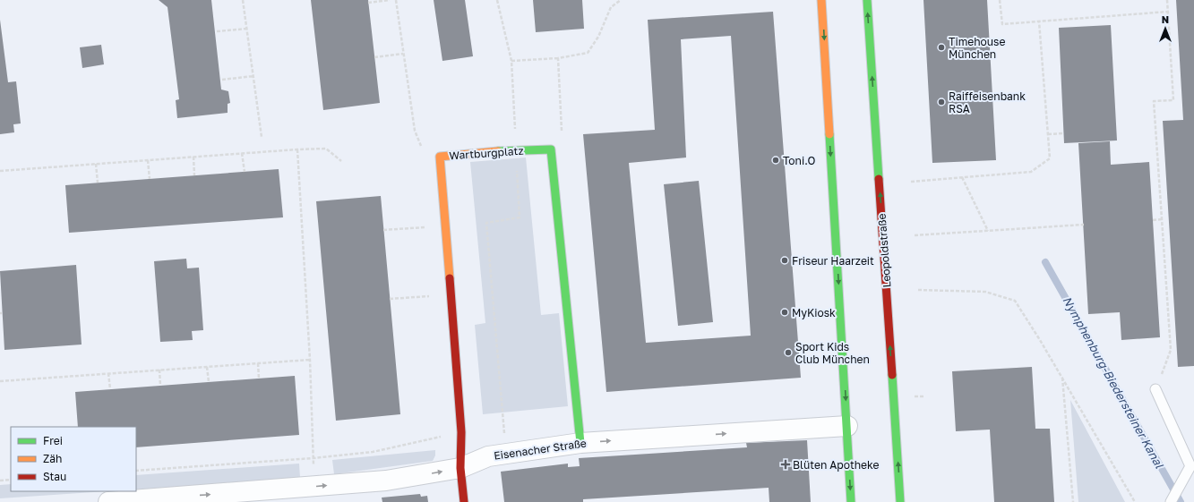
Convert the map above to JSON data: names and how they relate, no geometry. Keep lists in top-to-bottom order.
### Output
{
  "streets": {
    "main road": ["Wartburgplatz", "Leopoldstraße"],
    "street": ["Eisenacher Straße"]
  },
  "crossings": [
    ["Wartburgplatz", "Eisenacher Straße"]
  ],
  "one_way": ["Eisenacher Straße"],
  "water": ["Nymphenburg-Biedersteiner Kanal"],
  "places": {
    "other": [
      "Timehouse München",
      "Raiffeisenbank RSA",
      "Toni.O",
      "Friseur Haarzeit",
      "MyKiosk",
      "Sport Kids Club München"
    ],
    "health": ["Blüten Apotheke"]
  },
  "legend": ["Frei", "Zäh", "Stau"],
  "north": "top"
}
